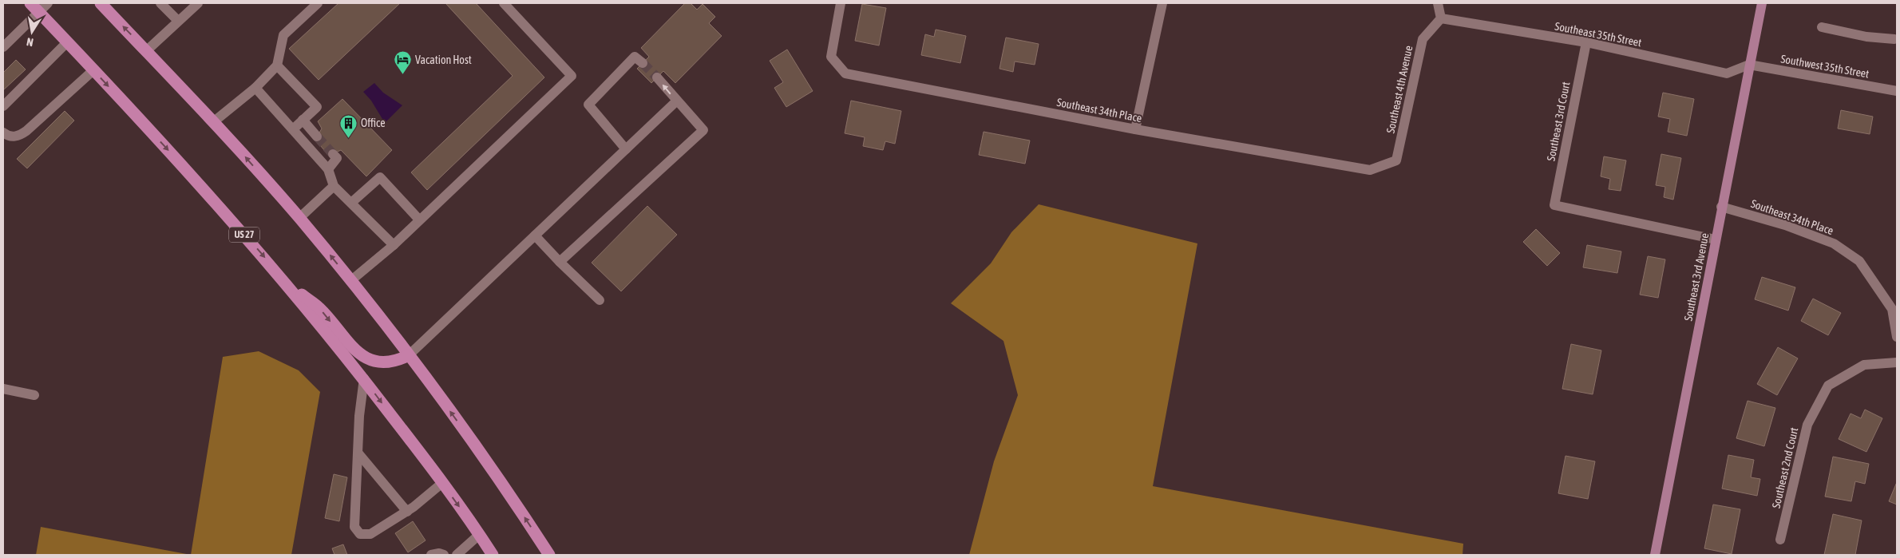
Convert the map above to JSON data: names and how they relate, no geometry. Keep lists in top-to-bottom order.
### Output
{
  "streets": {
    "highway": ["US 27"],
    "main road": ["Southeast 3rd Avenue"],
    "street": [
      "Southeast 35th Street",
      "Southwest 35th Street",
      "Southeast 4th Avenue",
      "Southeast 34th Place",
      "Southeast 3rd Court",
      "Southeast 2nd Court"
    ]
  },
  "crossings": [
    ["Southeast 35th Street", "Southwest 35th Street"],
    ["Southeast 35th Street", "Southeast 4th Avenue"],
    ["Southeast 35th Street", "Southeast 3rd Court"],
    ["Southeast 35th Street", "Southeast 3rd Avenue"],
    ["Southwest 35th Street", "Southeast 3rd Avenue"],
    ["Southeast 4th Avenue", "Southeast 34th Place"],
    ["Southeast 34th Place", "Southeast 3rd Avenue"],
    ["Southeast 3rd Court", "Southeast 3rd Avenue"]
  ],
  "places": {
    "hotel": ["Vacation Host"],
    "building": ["Office"]
  },
  "north": "bottom"
}
